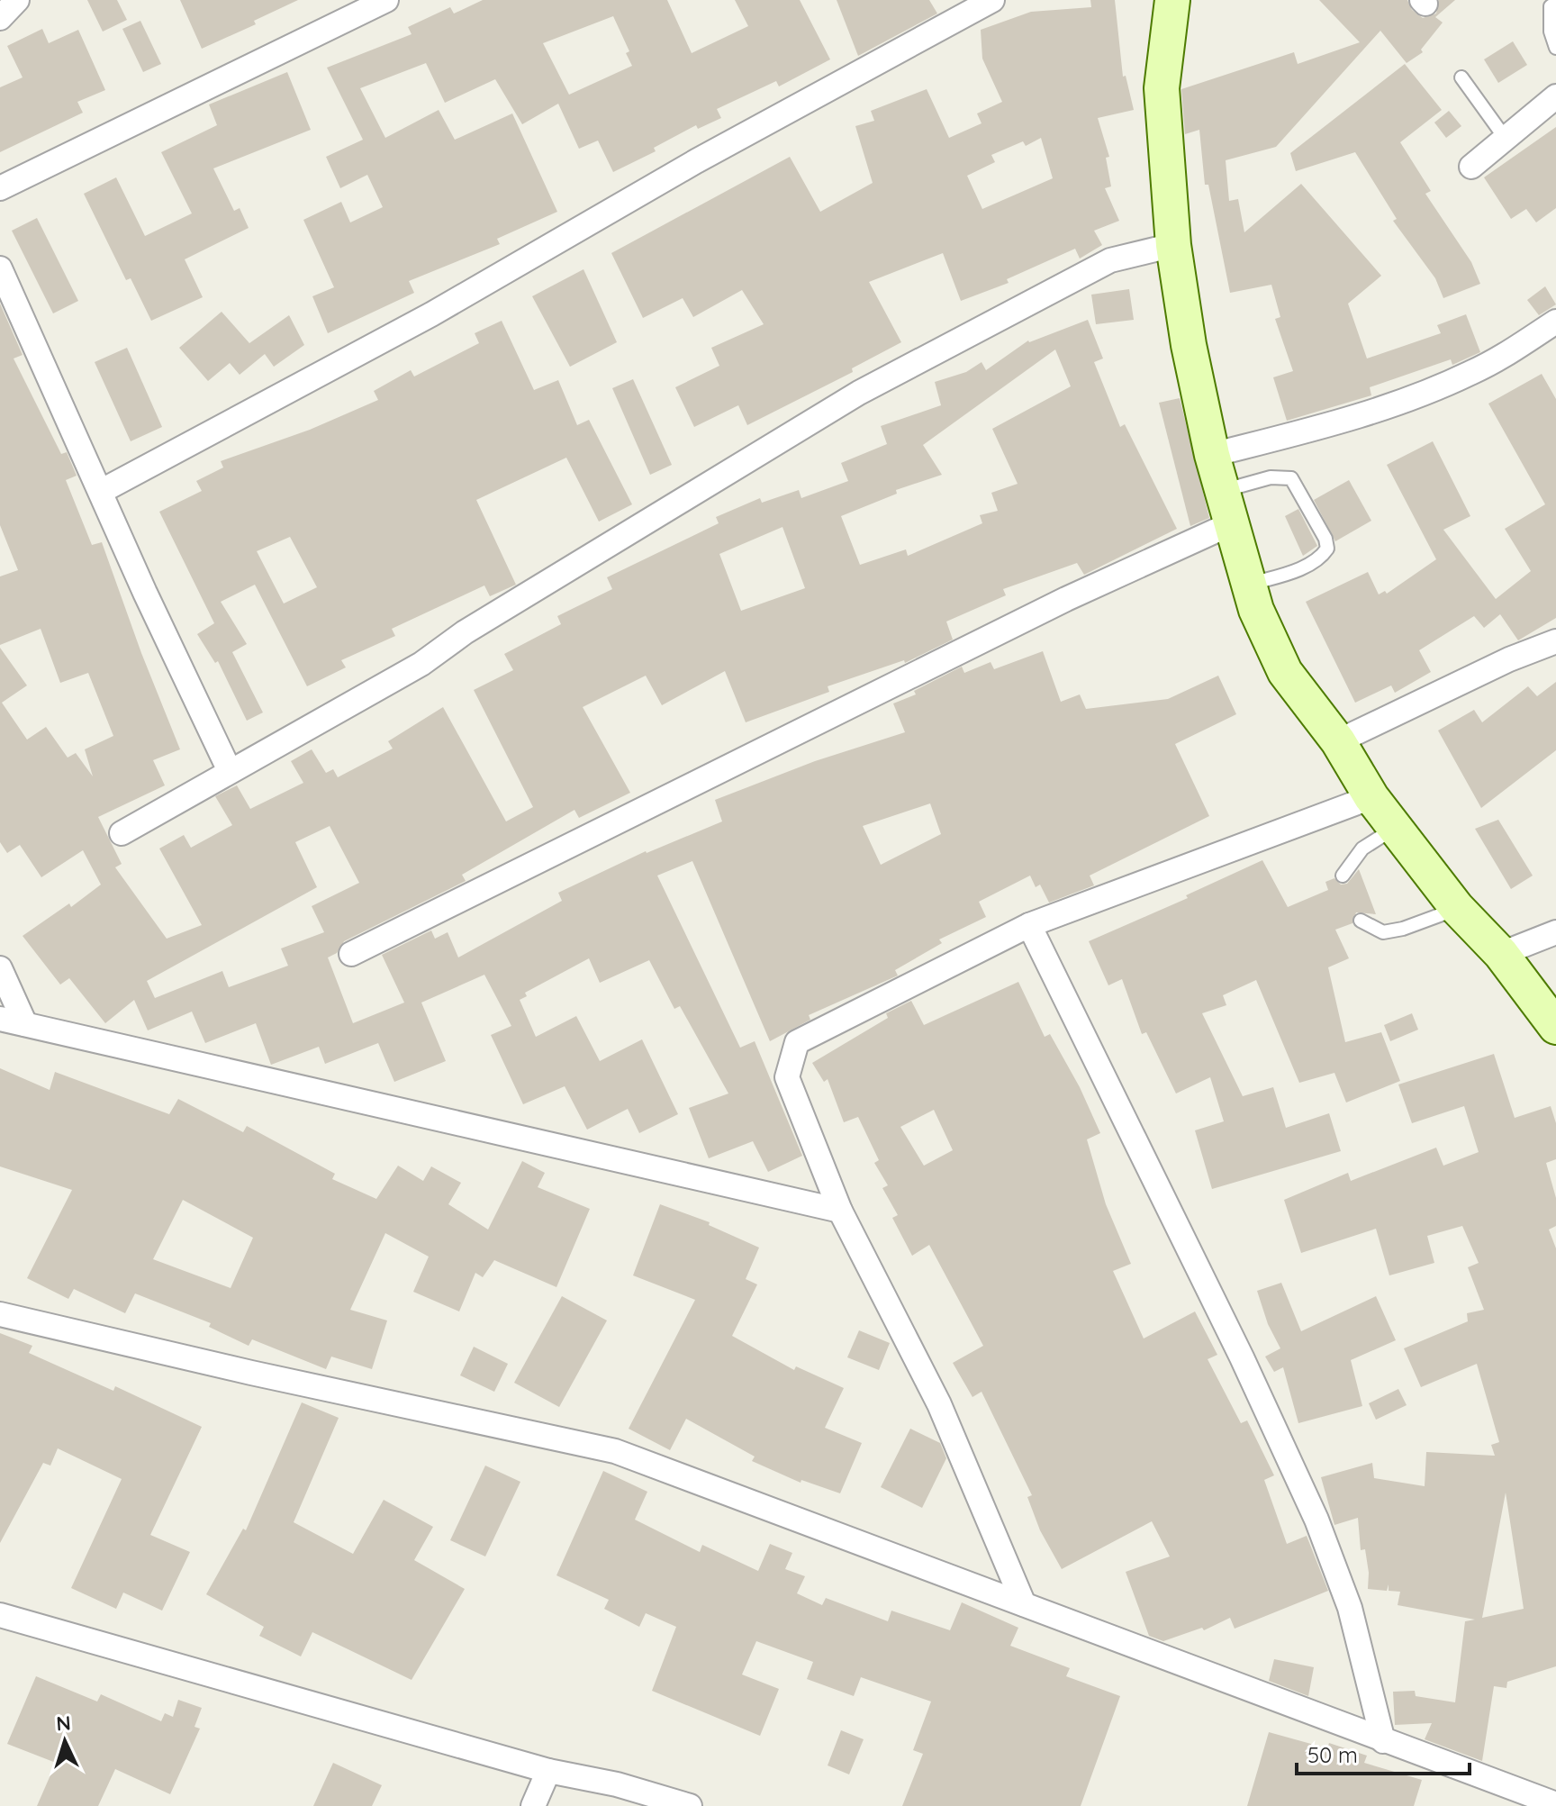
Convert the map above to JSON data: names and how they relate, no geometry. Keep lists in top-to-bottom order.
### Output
{
  "scale_bar": "50 m",
  "north": "top"
}
